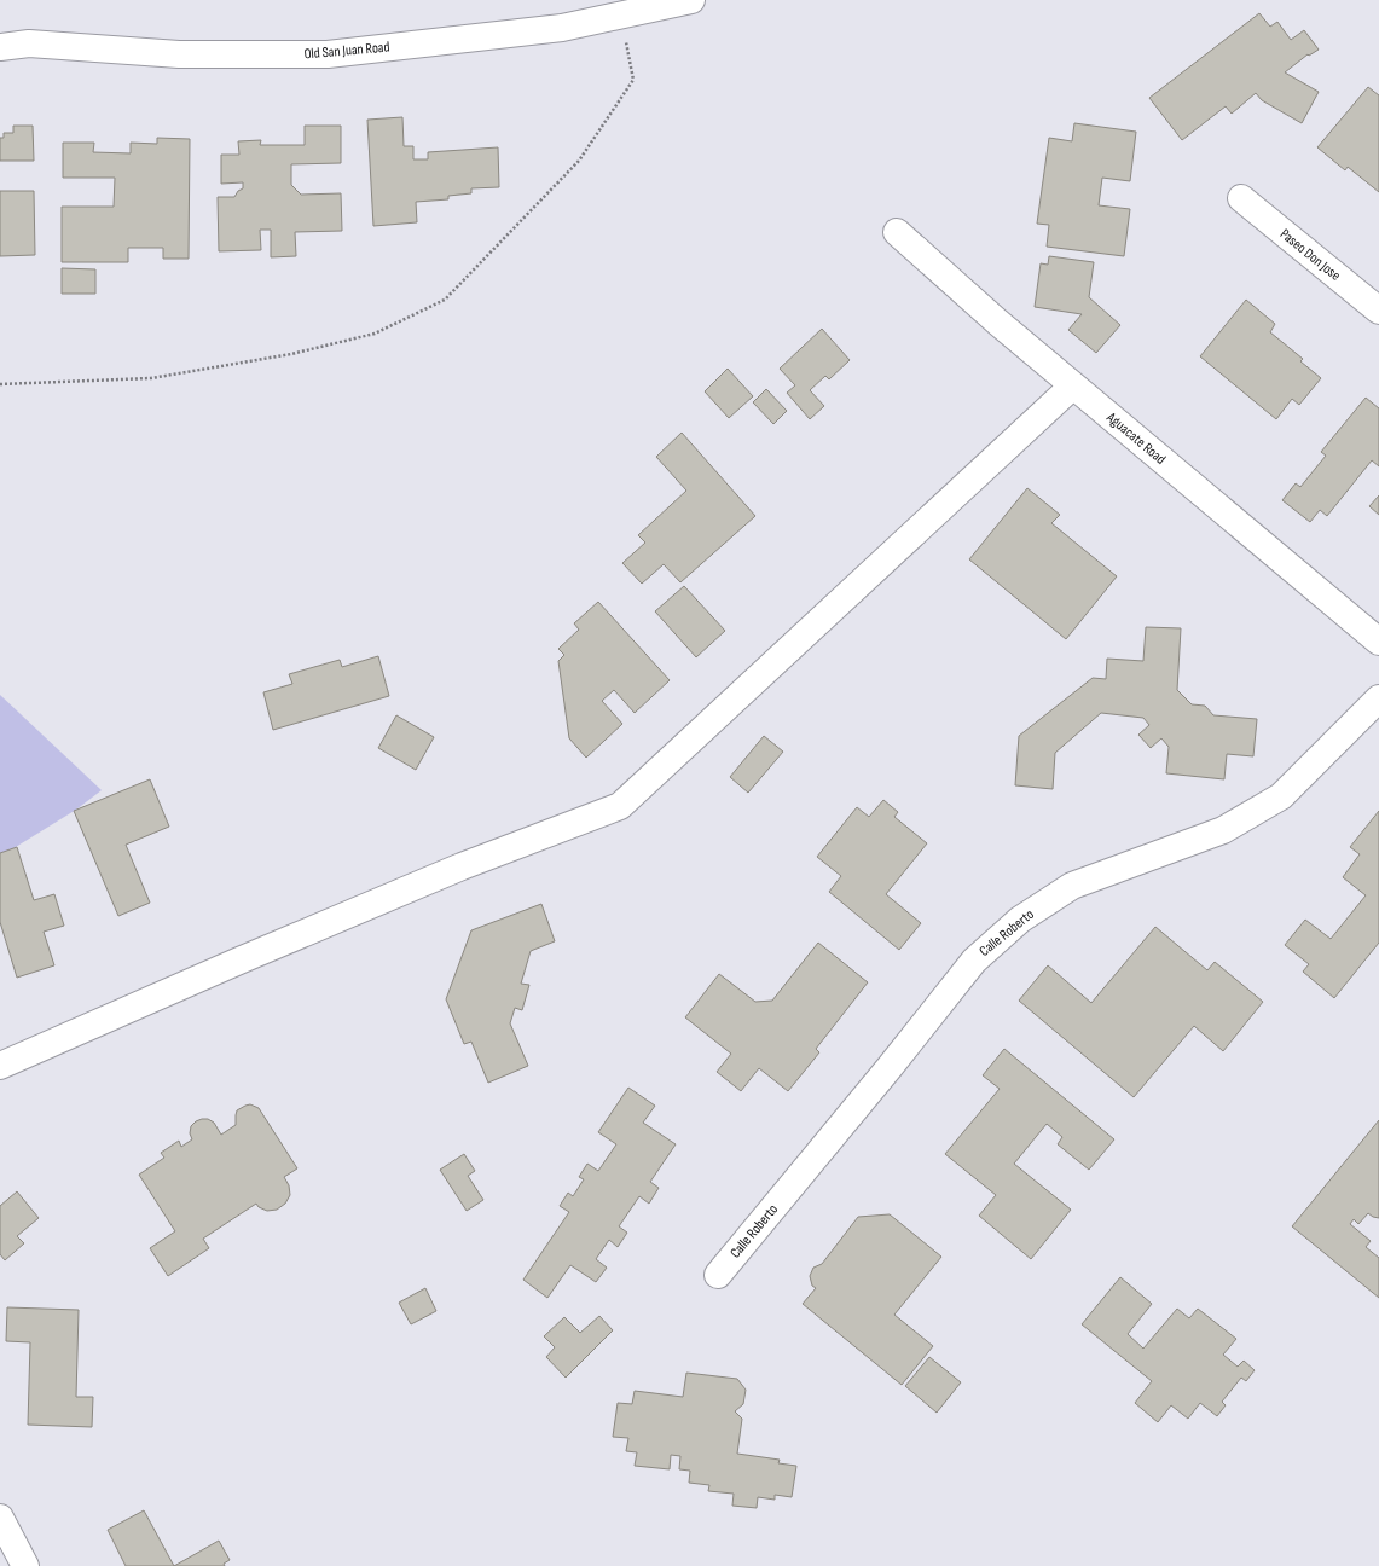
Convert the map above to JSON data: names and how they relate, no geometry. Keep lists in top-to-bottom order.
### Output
{
  "streets": {
    "street": [
      "Old San Juan Road",
      "Paseo Don Jose",
      "Aguacate Road",
      "Calle Roberto"
    ]
  }
}
